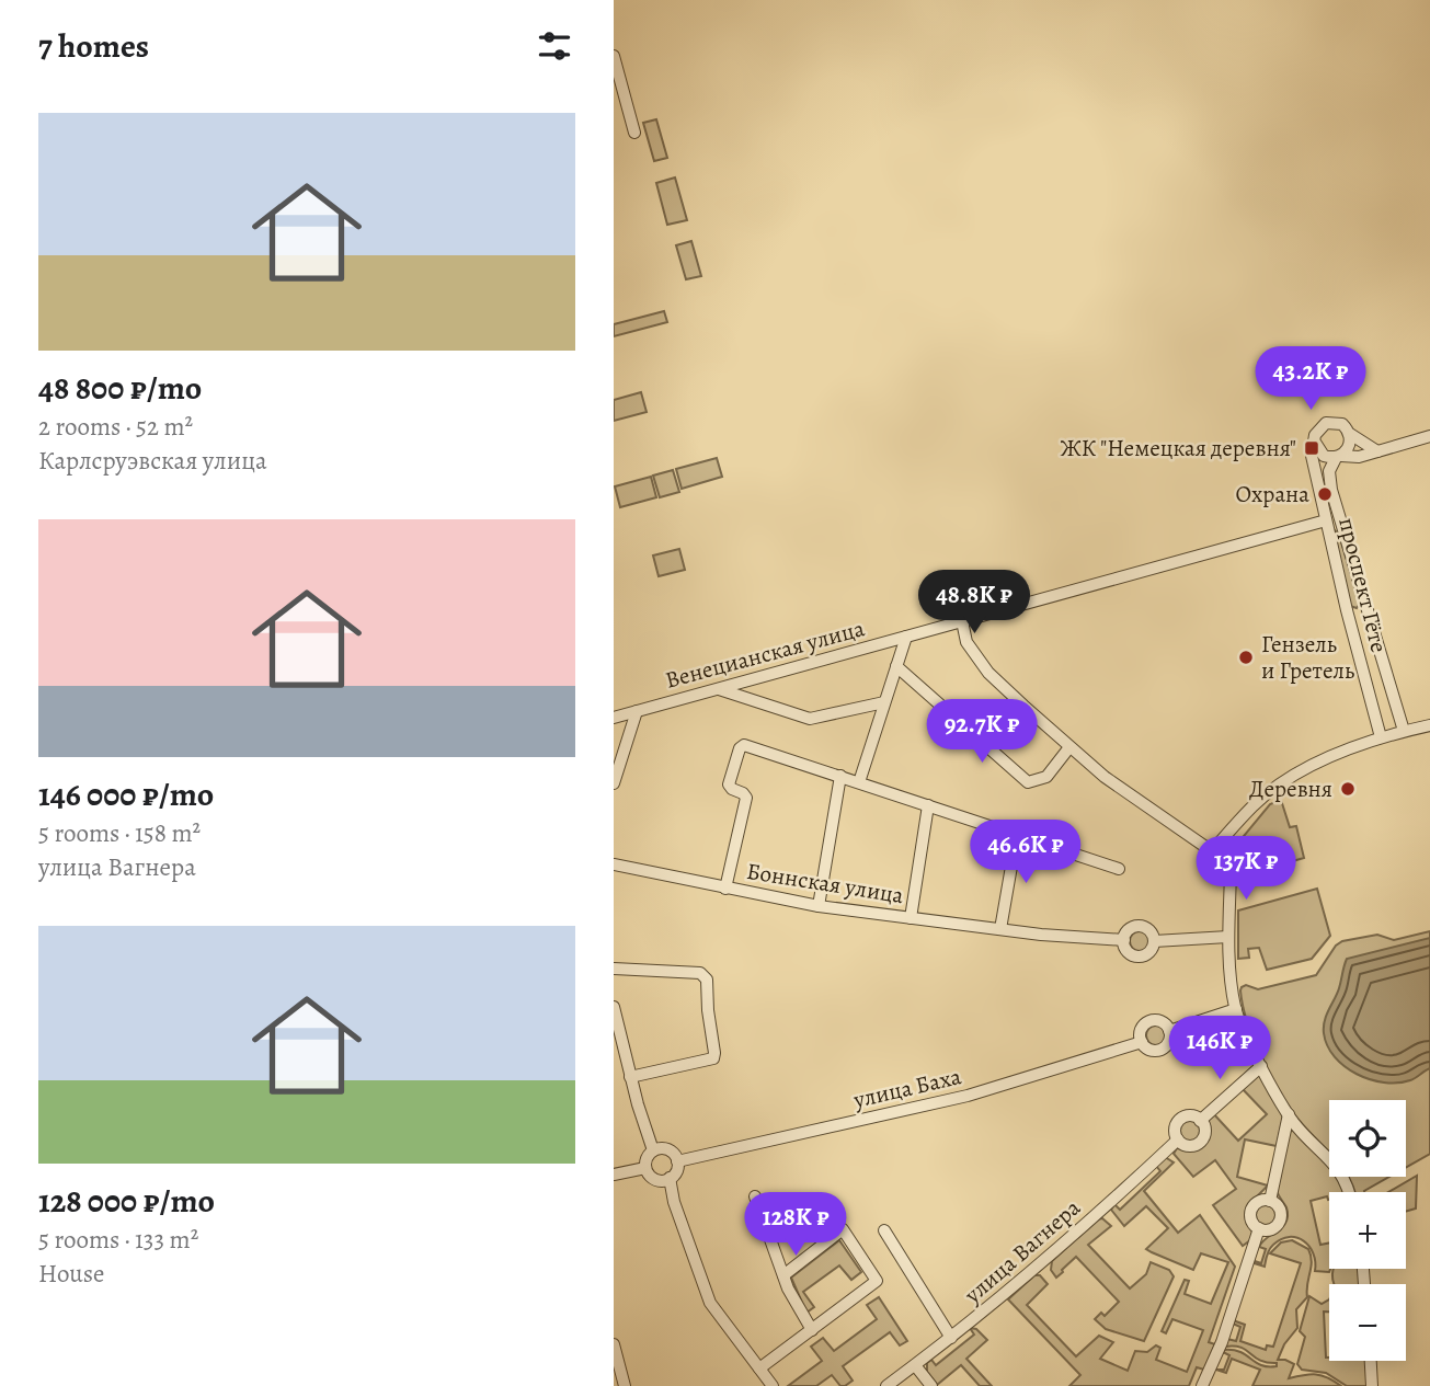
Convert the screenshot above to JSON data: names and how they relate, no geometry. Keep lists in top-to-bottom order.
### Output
{
  "streets": {
    "street": [
      "проспект Гёте",
      "Венецианская улица",
      "Боннская улица",
      "улица Баха",
      "улица Вагнера"
    ]
  },
  "crossings": [
    ["проспект Гёте", "Венецианская улица"]
  ],
  "places": {
    "transit": ["ЖК \"Немецкая деревня\""],
    "other": ["Охрана", "Гензель и Гретель", "Деревня"]
  },
  "page": {
    "heading": "7 homes",
    "list": [
      {
        "name": "48 800 ₽/mo",
        "note": "2 rooms · 52 m² · Карлсруэвская улица"
      },
      {
        "name": "146 000 ₽/mo",
        "note": "5 rooms · 158 m² · улица Вагнера"
      },
      {
        "name": "128 000 ₽/mo",
        "note": "5 rooms · 133 m² · House"
      }
    ],
    "price": [
      "43.2K ₽",
      "48.8K ₽",
      "92.7K ₽",
      "46.6K ₽",
      "137K ₽",
      "146K ₽",
      "128K ₽"
    ],
    "map_buttons": ["+", "−"]
  }
}
